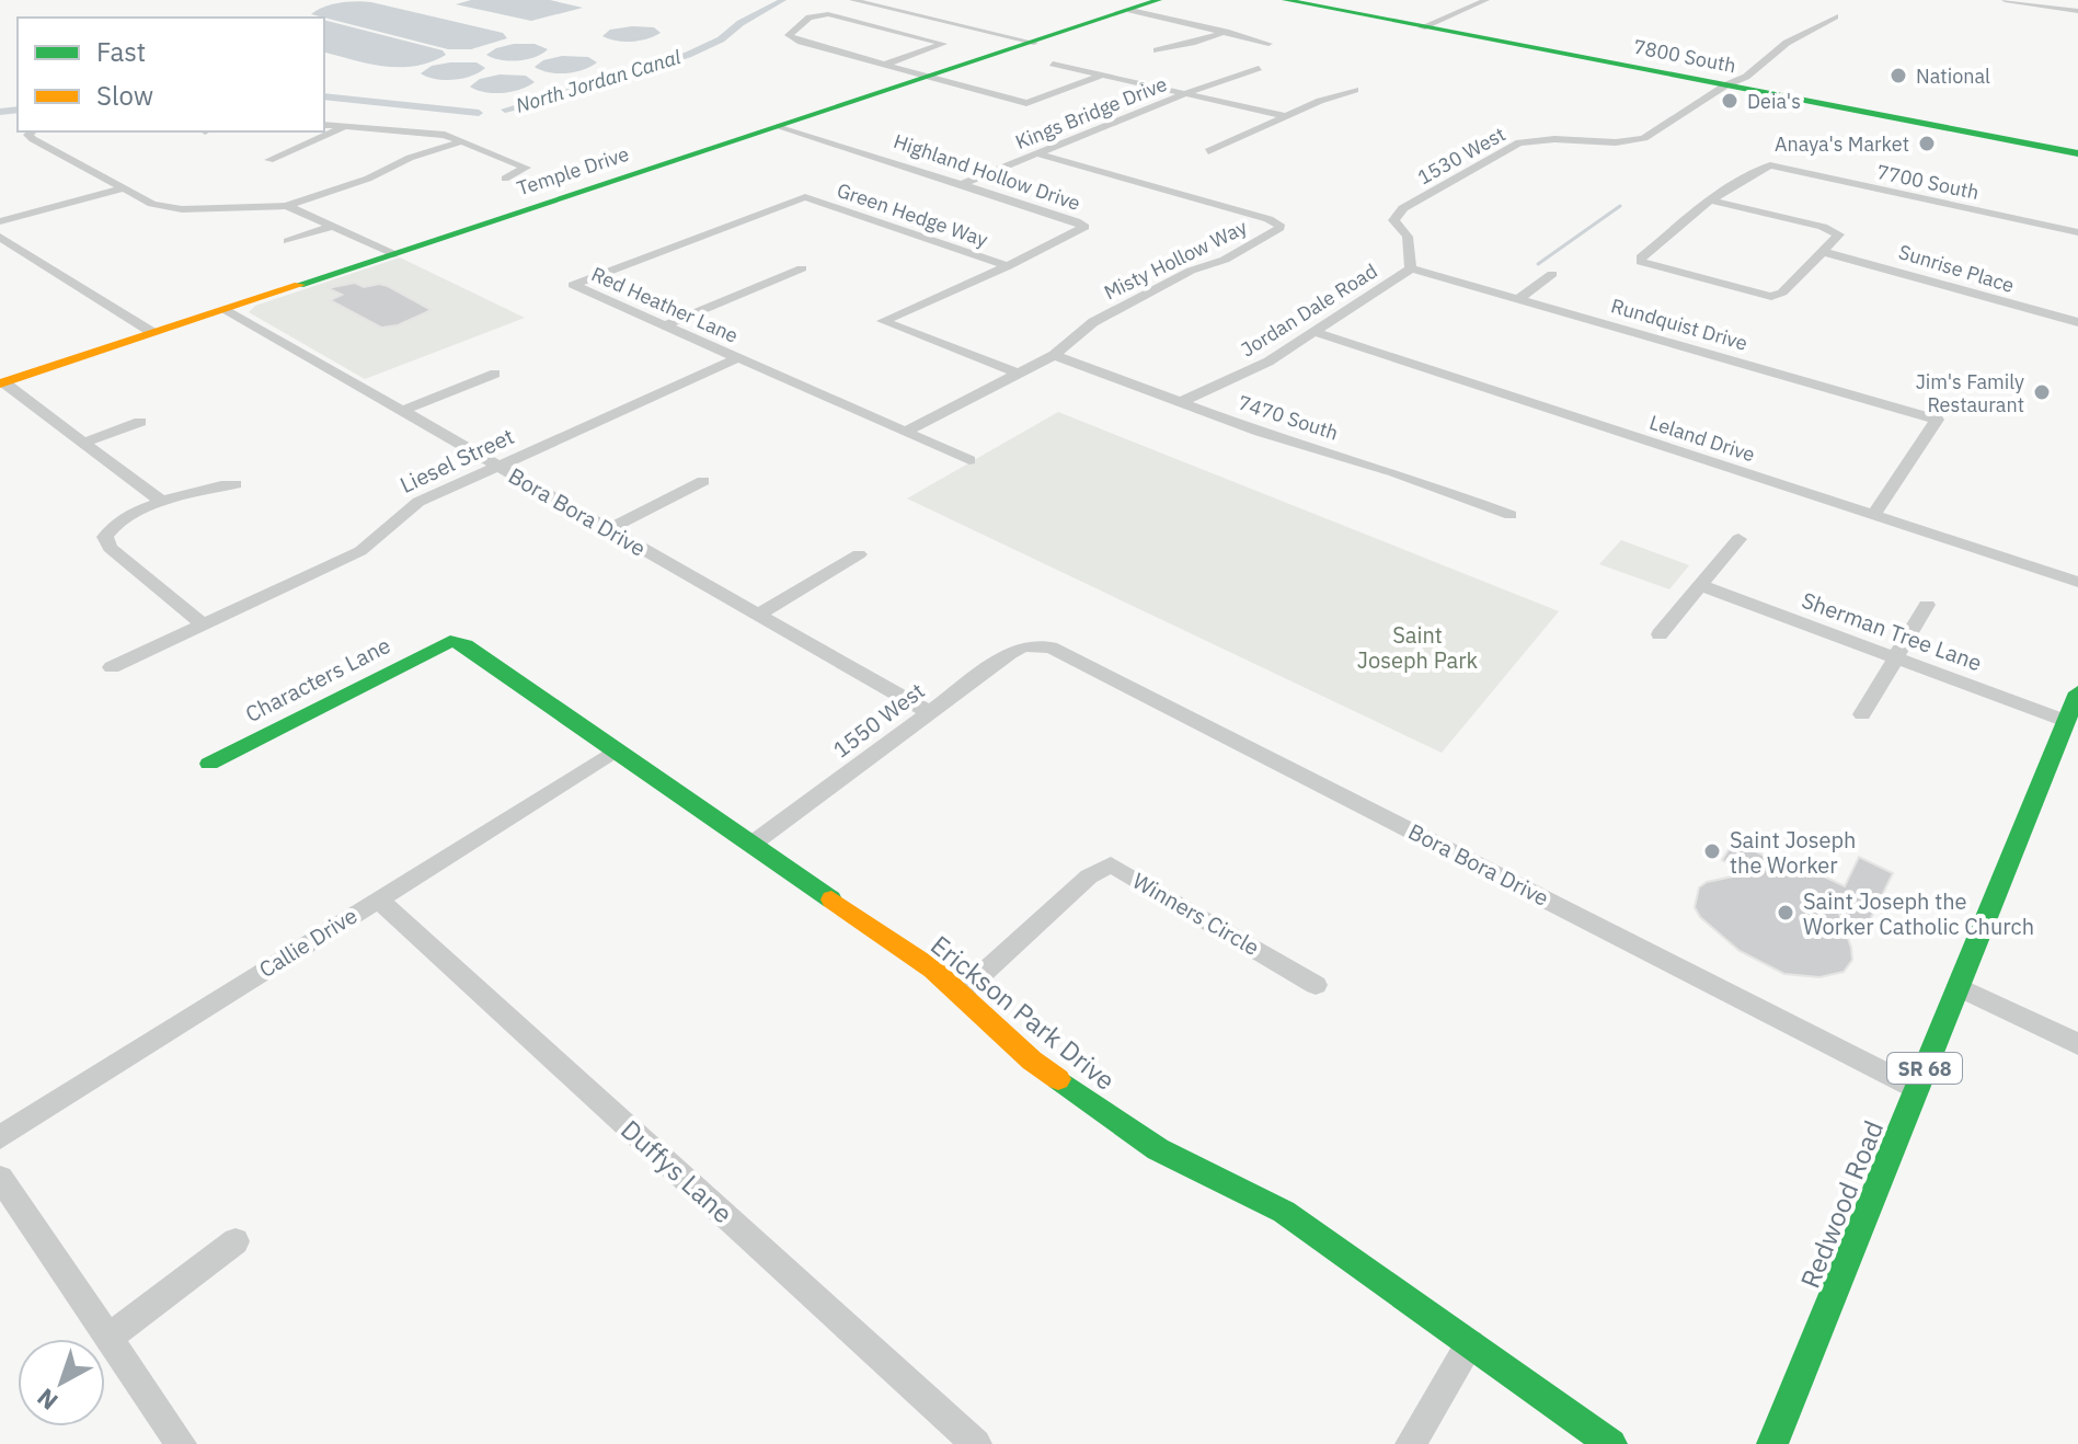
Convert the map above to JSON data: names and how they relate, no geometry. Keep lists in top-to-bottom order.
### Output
{
  "streets": {
    "street": [
      "7800 South",
      "Kings Bridge Drive",
      "1530 West",
      "Temple Drive",
      "Highland Hollow Drive",
      "7700 South",
      "Green Hedge Way",
      "Misty Hollow Way",
      "Sunrise Place",
      "Red Heather Lane",
      "Jordan Dale Road",
      "Rundquist Drive",
      "7470 South",
      "Leland Drive",
      "Liesel Street",
      "Bora Bora Drive",
      "Sherman Tree Lane",
      "Characters Lane",
      "1550 West",
      "Winners Circle",
      "Callie Drive",
      "Erickson Park Drive",
      "SR 68",
      "Duffys Lane",
      "Redwood Road"
    ]
  },
  "crossings": [
    ["7800 South", "1530 West"],
    ["Kings Bridge Drive", "Highland Hollow Drive"],
    ["Kings Bridge Drive", "Misty Hollow Way"],
    ["1530 West", "Jordan Dale Road"],
    ["Temple Drive", "Highland Hollow Drive"],
    ["Temple Drive", "Bora Bora Drive"],
    ["Highland Hollow Drive", "Green Hedge Way"],
    ["Green Hedge Way", "Red Heather Lane"],
    ["Misty Hollow Way", "7470 South"],
    ["Red Heather Lane", "Liesel Street"],
    ["Jordan Dale Road", "Rundquist Drive"],
    ["Jordan Dale Road", "7470 South"],
    ["Jordan Dale Road", "Leland Drive"],
    ["Rundquist Drive", "Leland Drive"],
    ["Liesel Street", "Bora Bora Drive"],
    ["Bora Bora Drive", "1550 West"],
    ["Bora Bora Drive", "Redwood Road"],
    ["Sherman Tree Lane", "Redwood Road"],
    ["Characters Lane", "Erickson Park Drive"],
    ["1550 West", "Erickson Park Drive"],
    ["Winners Circle", "Erickson Park Drive"],
    ["Callie Drive", "Erickson Park Drive"],
    ["Callie Drive", "Duffys Lane"]
  ],
  "water": ["North Jordan Canal"],
  "parks": ["Saint Joseph Park"],
  "places": [
    "National",
    "Deia's",
    "Anaya's Market",
    "Jim's Family Restaurant",
    "Saint Joseph the Worker",
    "Saint Joseph the Worker Catholic Church"
  ],
  "legend": ["Fast", "Slow"],
  "north": "bottom left"
}
